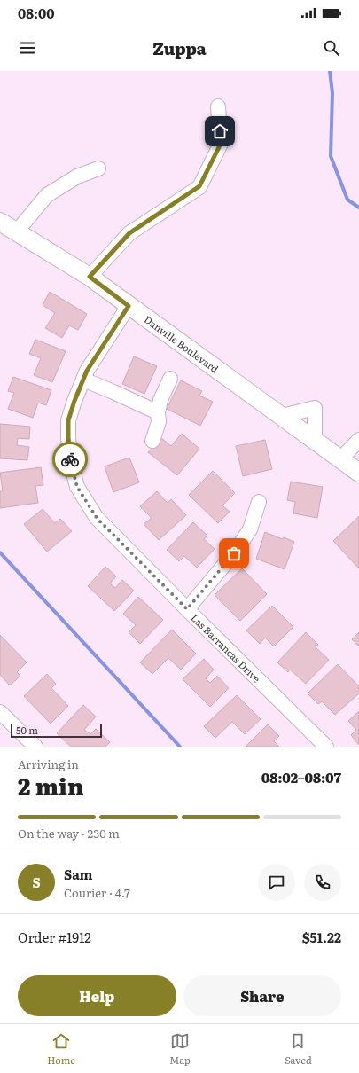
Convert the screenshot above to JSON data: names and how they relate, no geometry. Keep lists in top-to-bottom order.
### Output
{
  "streets": {
    "main road": ["Danville Boulevard"],
    "street": ["Las Barrancas Drive"]
  },
  "crossings": [
    ["Danville Boulevard", "Las Barrancas Drive"]
  ],
  "scale_bar": "50 m",
  "page": {
    "status": "08:00",
    "header": "Zuppa",
    "scale": "50 m",
    "heading": ["2 min", "Arriving in", "08:02–08:07"],
    "panel": [
      "Sam",
      "Courier · 4.7",
      "Order #1912",
      "$51.22"
    ],
    "bar": "On the way · 230 m",
    "round": "S",
    "buttons": ["Help", "Share"],
    "tabs": ["Home", "Map", "Saved"]
  }
}
